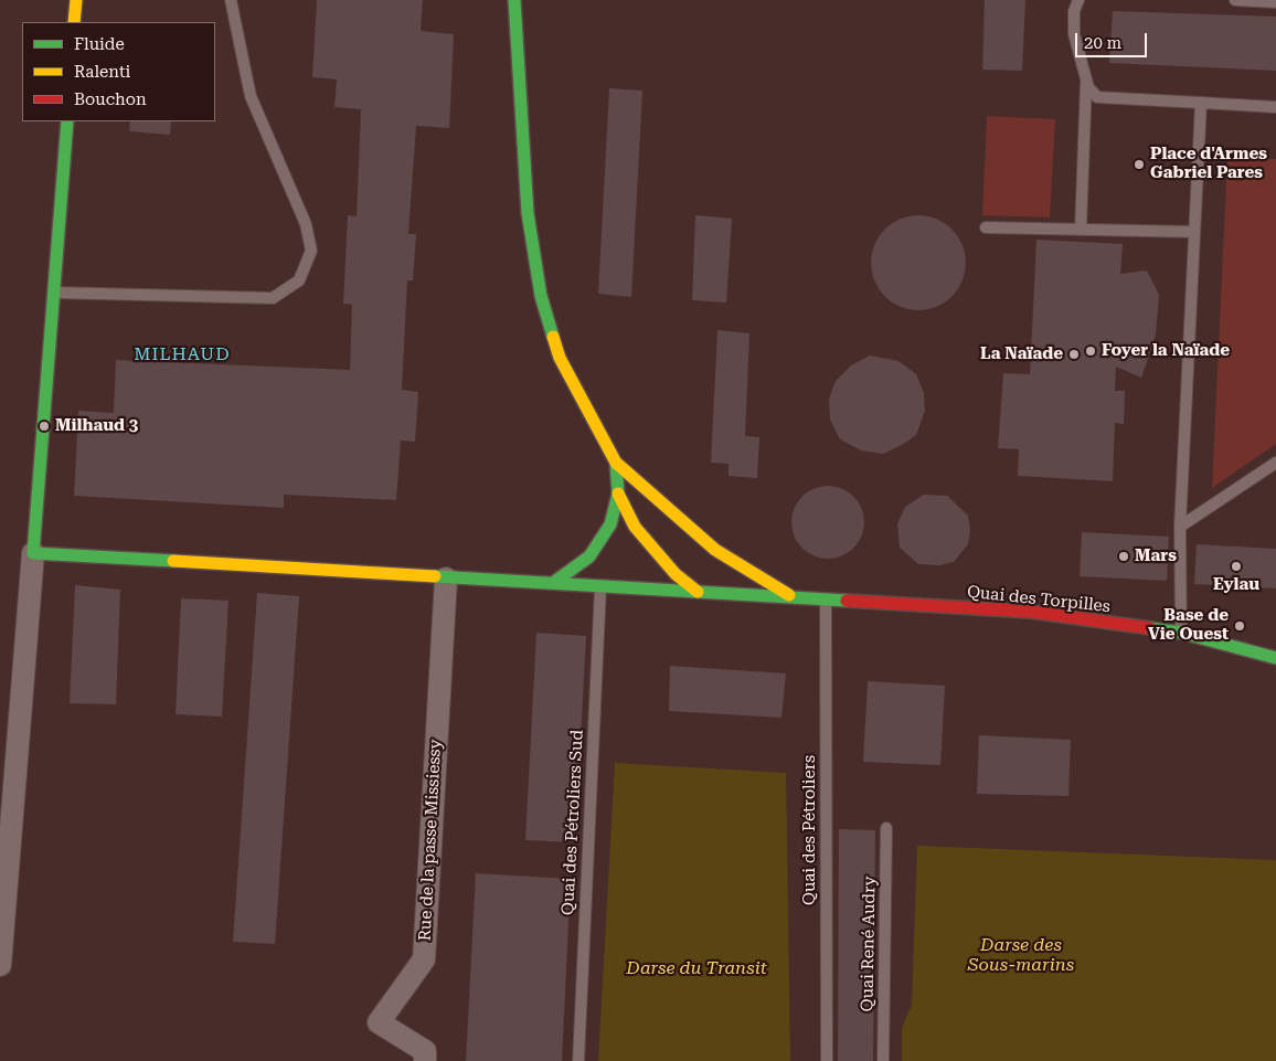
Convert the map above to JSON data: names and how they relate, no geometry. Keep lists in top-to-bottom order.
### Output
{
  "streets": {
    "street": ["Quai des Torpilles", "Rue de la passe Missiessy"],
    "lane": ["Quai des Pétroliers Sud", "Quai des Pétroliers", "Quai René Audry"]
  },
  "crossings": [
    ["Quai des Torpilles", "Quai des Pétroliers Sud"],
    ["Quai des Torpilles", "Quai des Pétroliers"],
    ["Quai des Torpilles", "Rue de la passe Missiessy"]
  ],
  "districts": ["MILHAUD"],
  "water": ["Darse des Sous-marins", "Darse du Transit"],
  "places": [
    "Place d'Armes Gabriel Pares",
    "Foyer la Naïade",
    "La Naïade",
    "Milhaud 3",
    "Mars",
    "Eylau",
    "Base de Vie Ouest"
  ],
  "legend": ["Fluide", "Ralenti", "Bouchon"],
  "scale_bar": "20 m"
}
